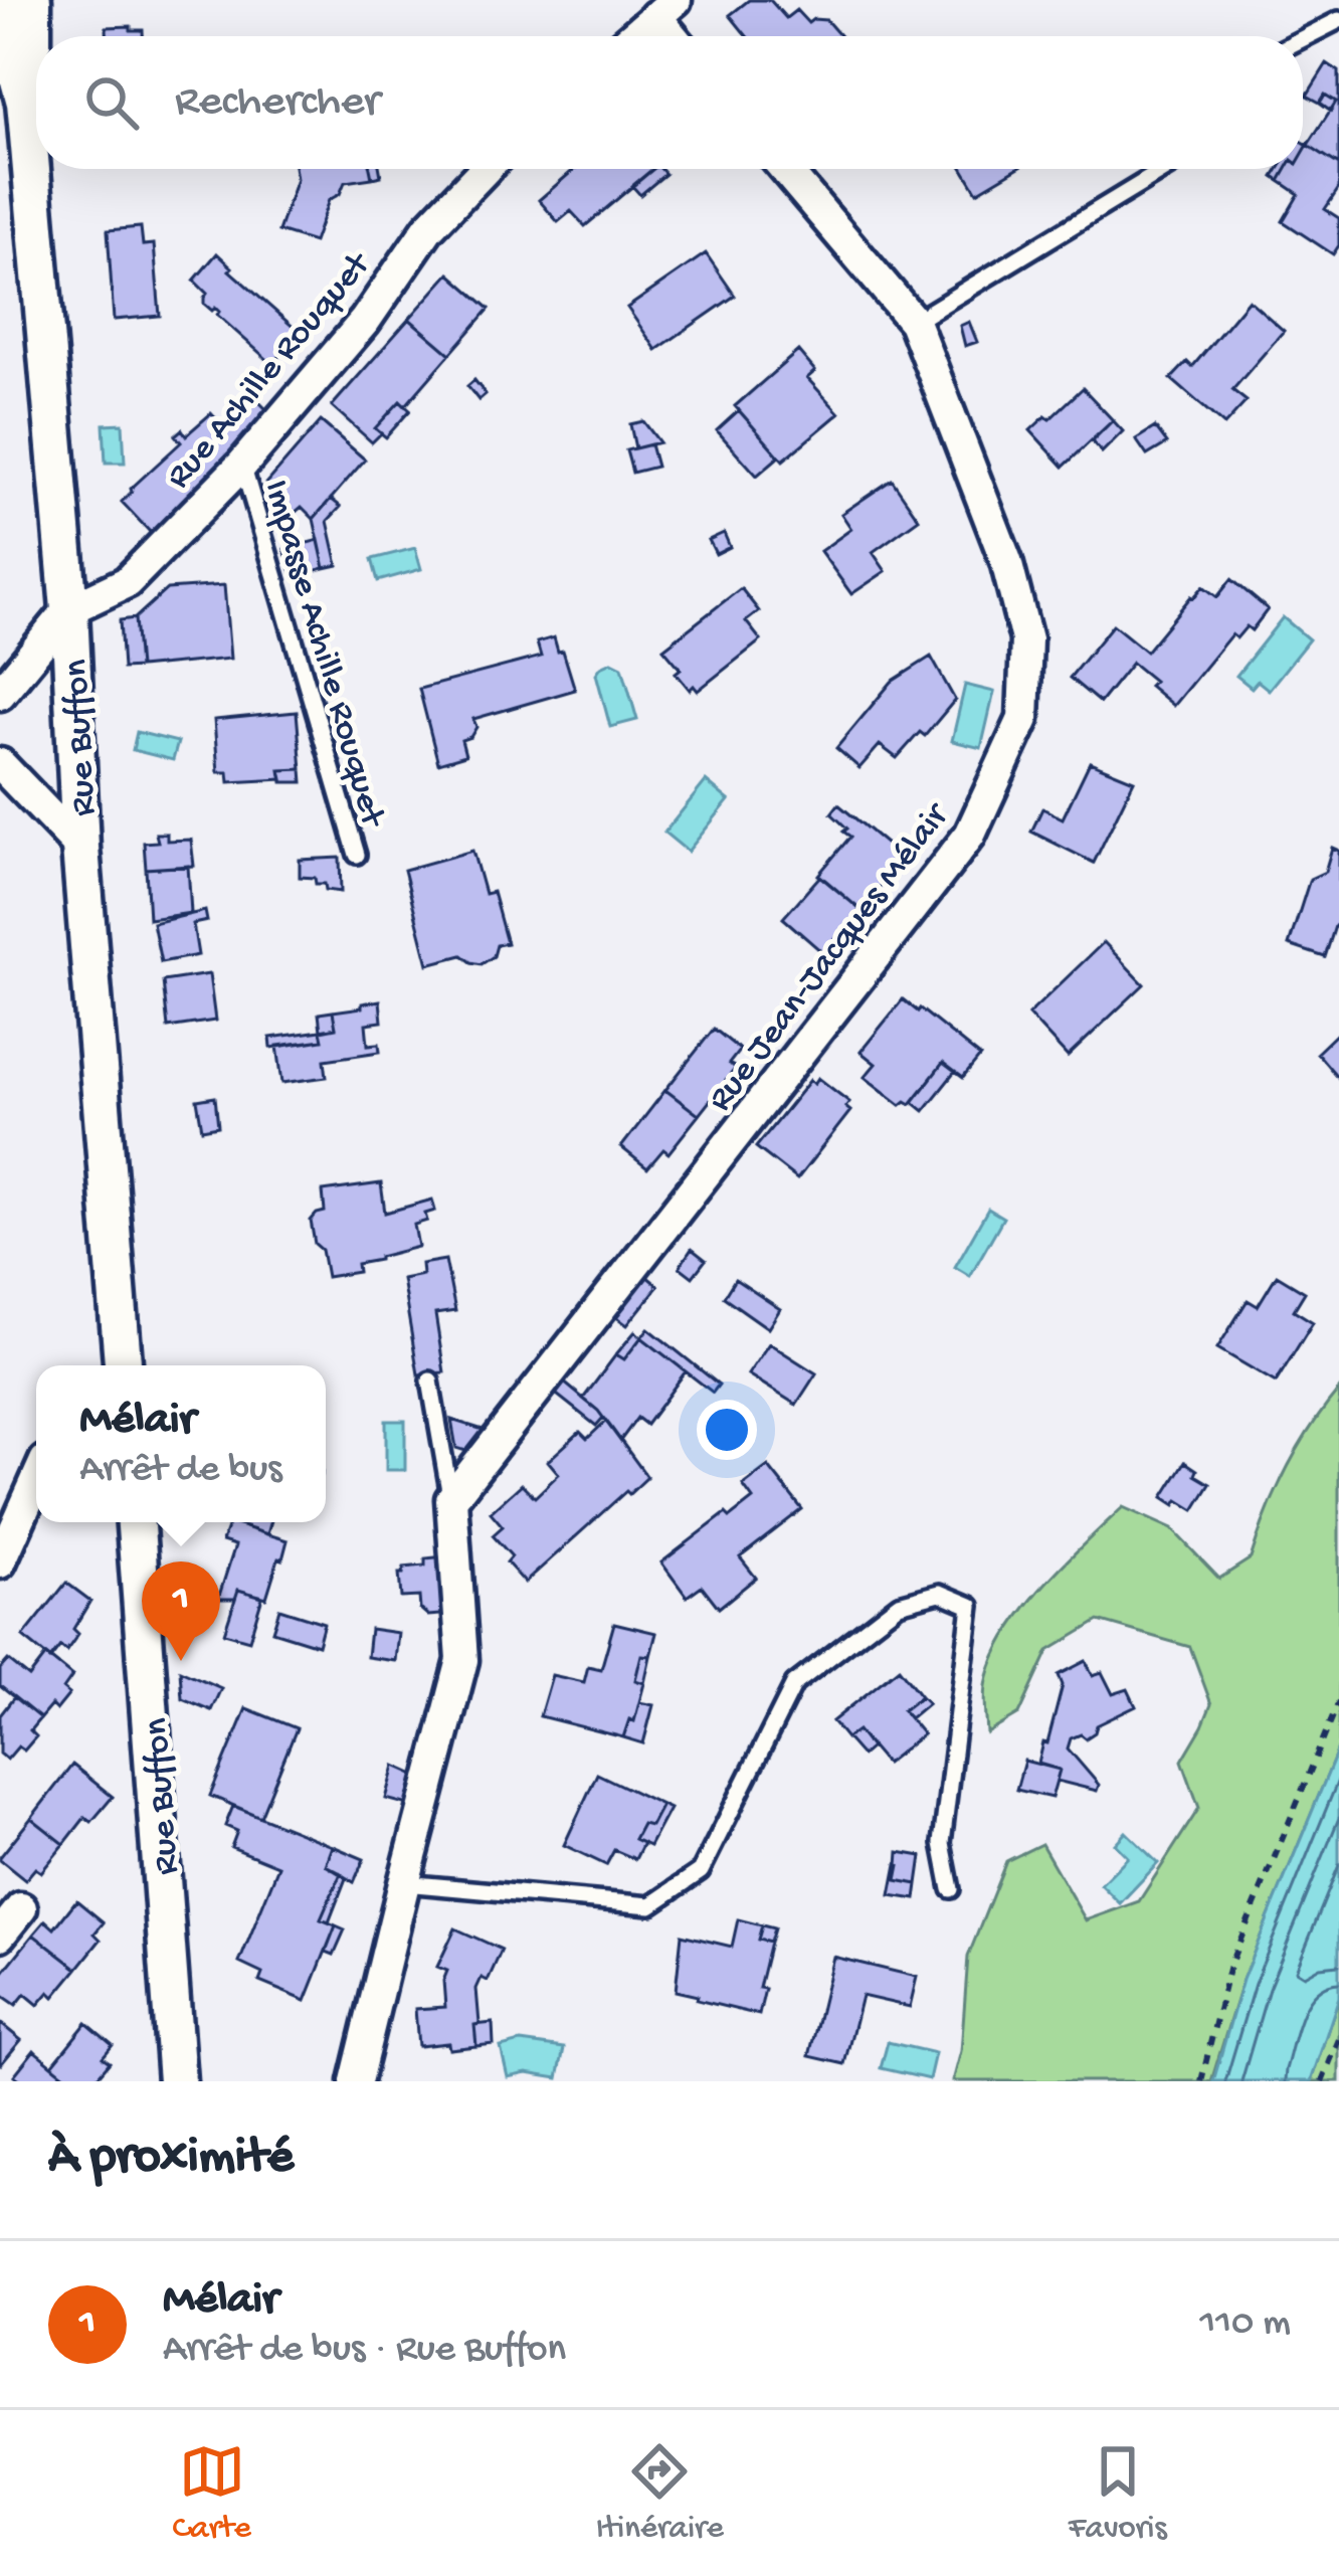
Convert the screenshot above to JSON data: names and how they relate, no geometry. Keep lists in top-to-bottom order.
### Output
{
  "streets": {
    "street": ["Rue Achille Rouquet", "Rue Buffon", "Rue Jean-Jacques Mélair"],
    "lane": ["Impasse Achille Rouquet"]
  },
  "crossings": [
    ["Rue Achille Rouquet", "Impasse Achille Rouquet"],
    ["Rue Achille Rouquet", "Rue Buffon"]
  ],
  "page": {
    "search": "Rechercher",
    "popup": ["Mélair", "Arrêt de bus"],
    "pins": "1",
    "heading": "À proximité",
    "list": [
      {
        "mark": "1",
        "name": "Mélair",
        "note": "Arrêt de bus · Rue Buffon",
        "value": "110 m"
      }
    ],
    "nav": ["Carte", "Itinéraire", "Favoris"]
  }
}
